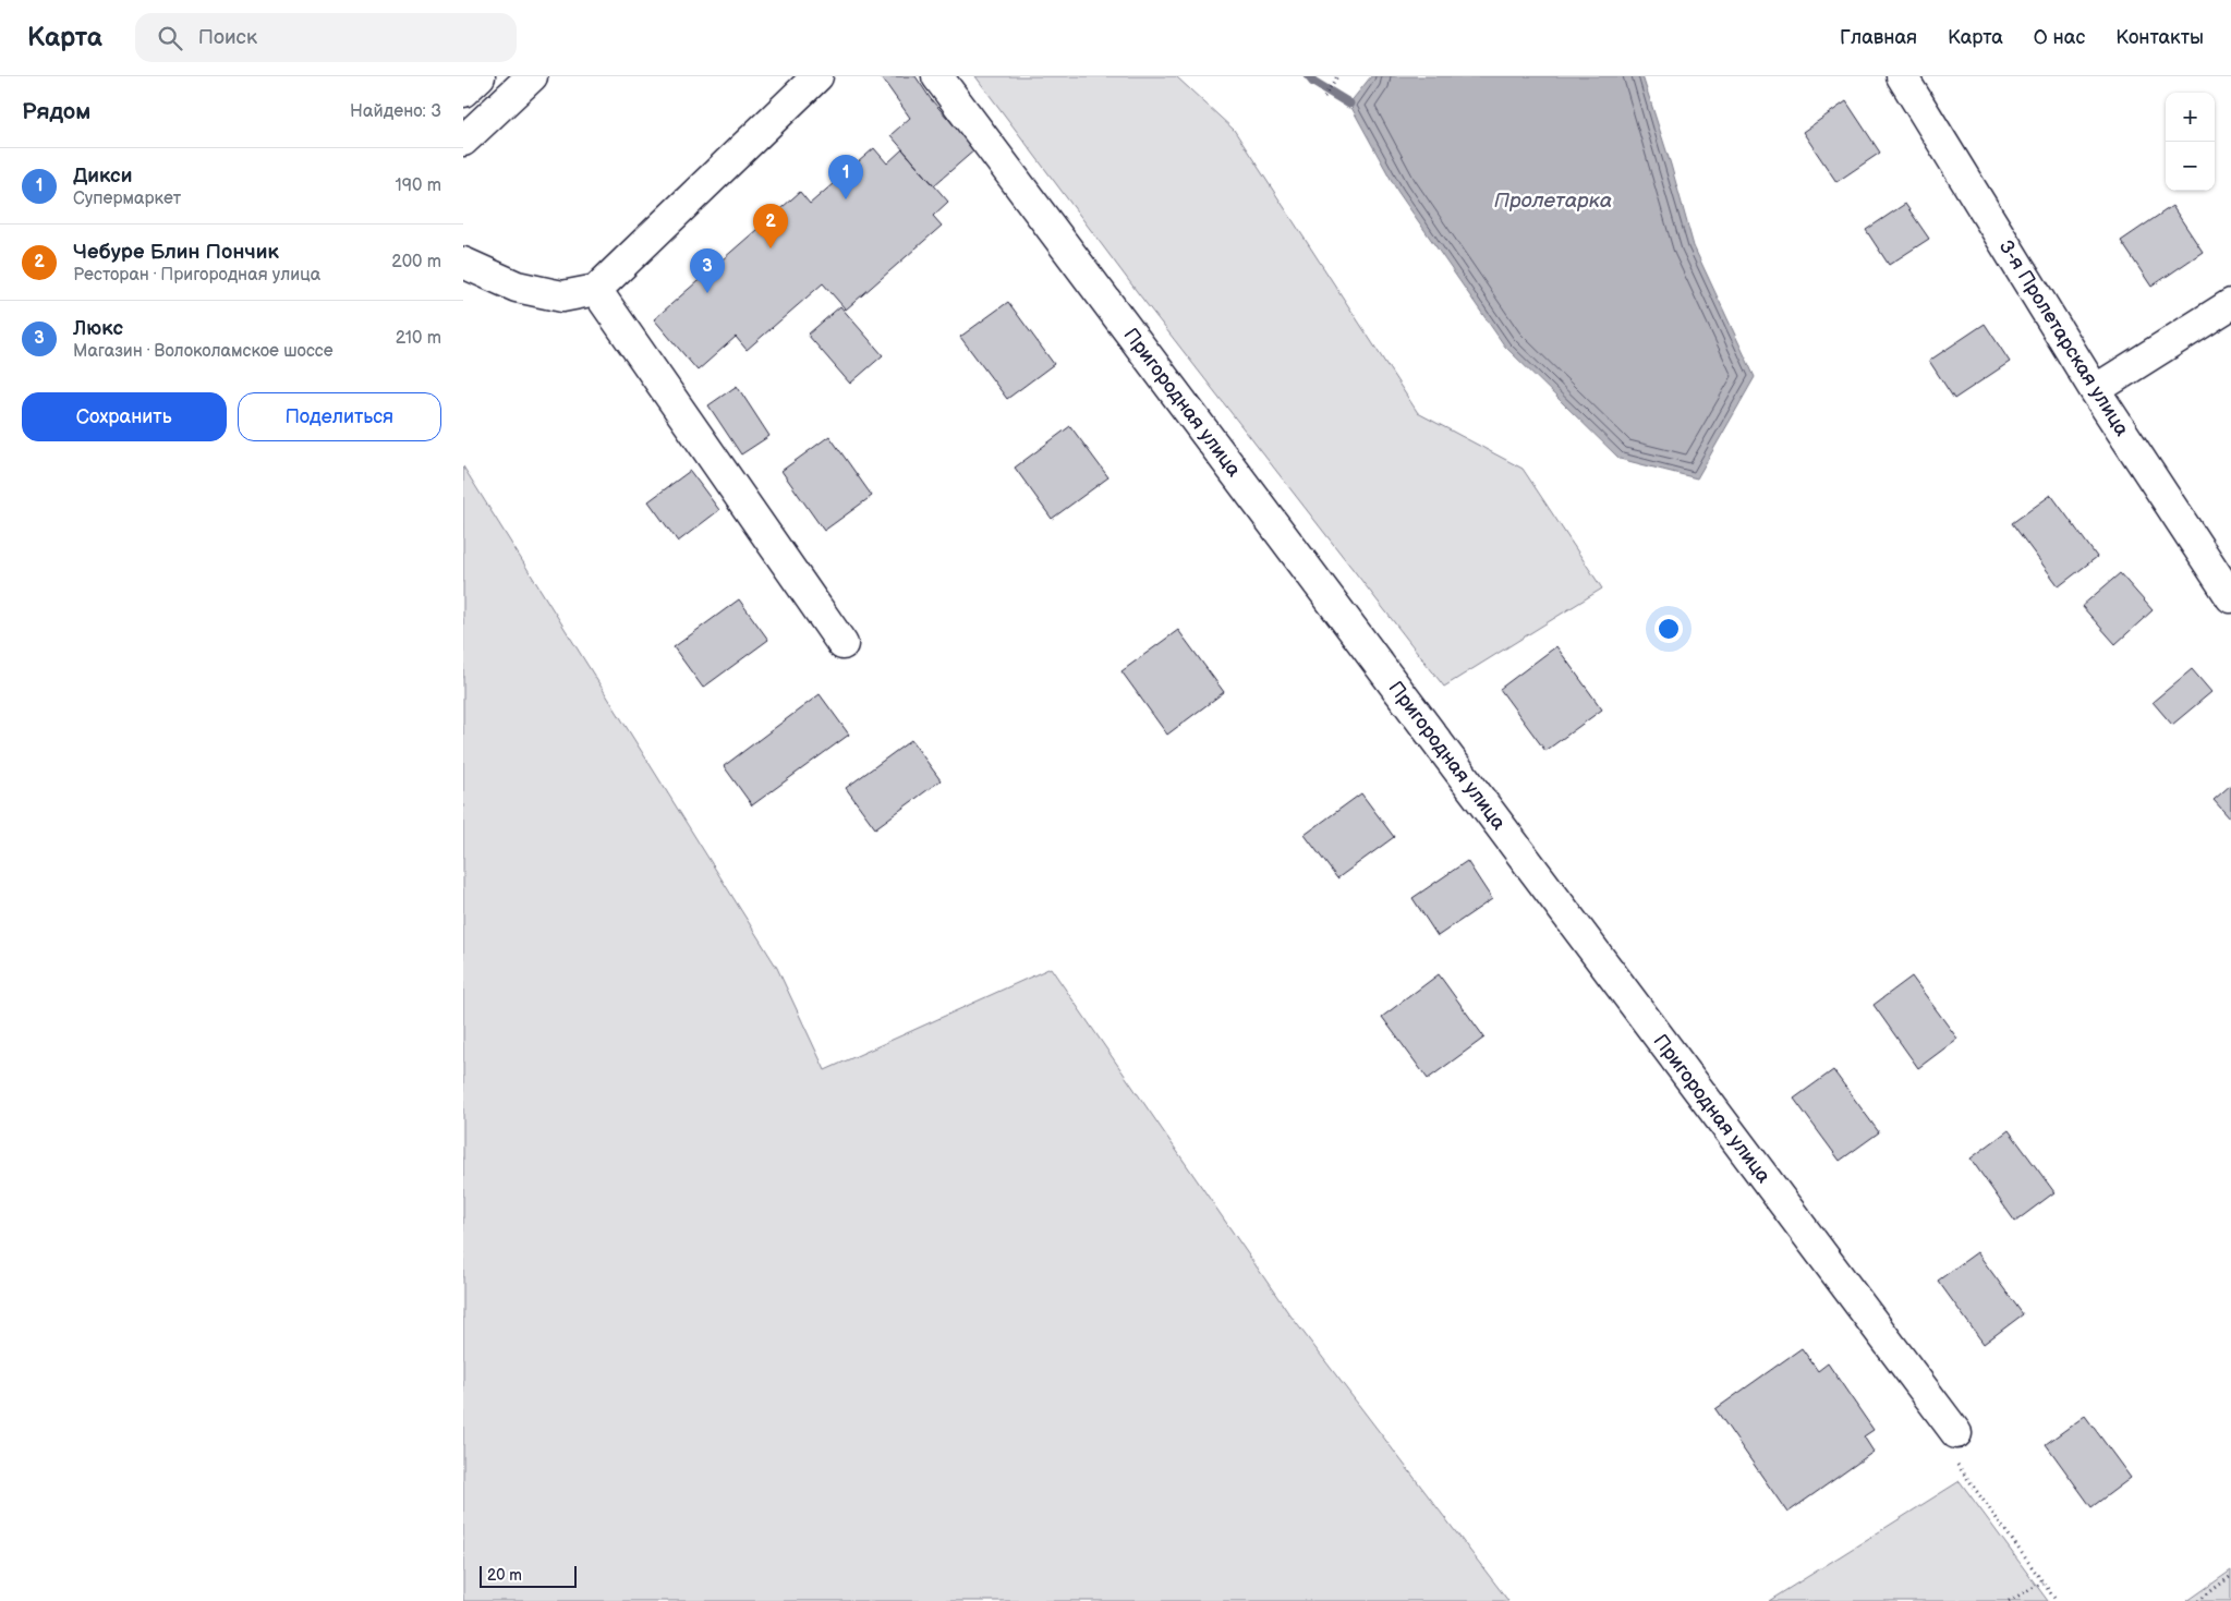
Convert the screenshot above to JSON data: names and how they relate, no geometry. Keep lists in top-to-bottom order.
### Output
{
  "streets": {
    "street": ["3-я Пролетарская улица", "Пригородная улица"]
  },
  "water": ["Пролетарка"],
  "scale_bar": "20 m",
  "page": {
    "header": "Карта",
    "search": "Поиск",
    "nav": [
      "Главная",
      "Карта",
      "О нас",
      "Контакты"
    ],
    "heading": ["Рядом", "Найдено: 3"],
    "map_buttons": ["+", "−"],
    "list": [
      {
        "mark": "1",
        "name": "Дикси",
        "note": "Супермаркет",
        "value": "190 m"
      },
      {
        "mark": "2",
        "name": "Чебуре Блин Пончик",
        "note": "Ресторан · Пригородная улица",
        "value": "200 m"
      },
      {
        "mark": "3",
        "name": "Люкс",
        "note": "Магазин · Волоколамское шоссе",
        "value": "210 m"
      }
    ],
    "pins": ["1", "2", "3"],
    "buttons": ["Сохранить", "Поделиться"],
    "scale": "20 m"
  }
}
